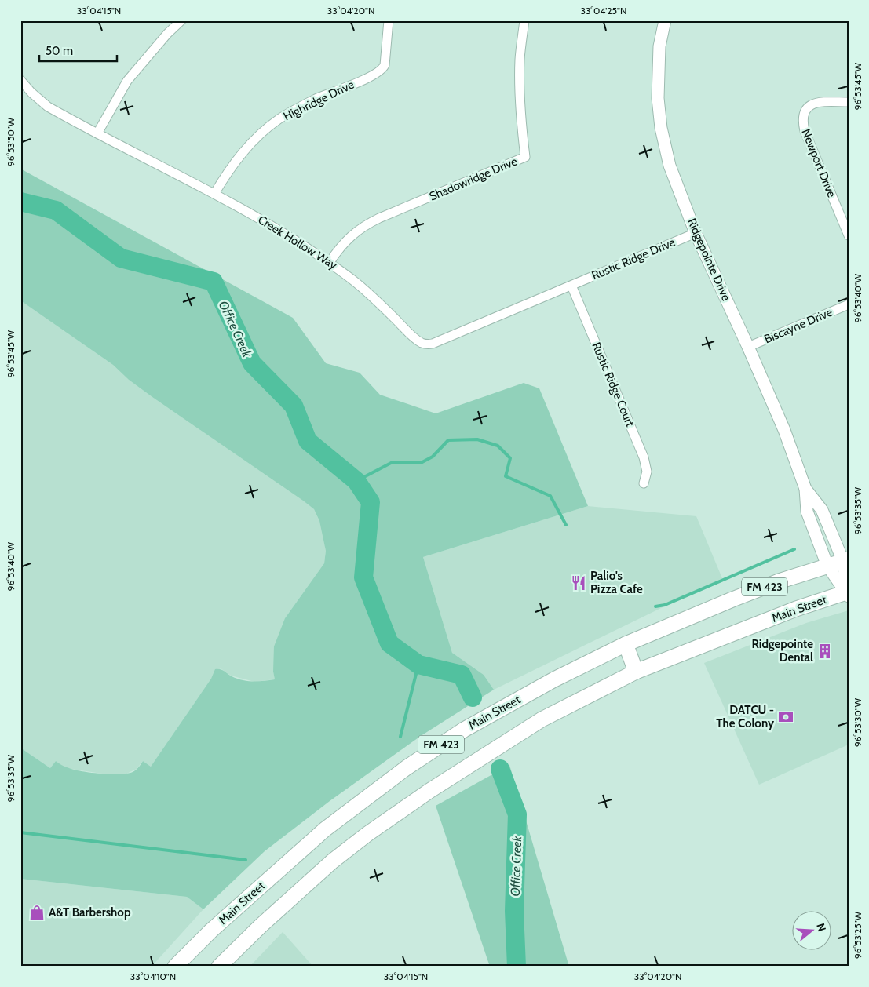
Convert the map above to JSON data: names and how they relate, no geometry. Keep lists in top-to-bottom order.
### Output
{
  "streets": {
    "main road": ["FM 423", "Main Street"],
    "street": [
      "Highridge Drive",
      "Newport Drive",
      "Shadowridge Drive",
      "Creek Hollow Way",
      "Rustic Ridge Drive",
      "Ridgepointe Drive",
      "Biscayne Drive",
      "Rustic Ridge Court"
    ]
  },
  "crossings": [
    ["Highridge Drive", "Creek Hollow Way"],
    ["Shadowridge Drive", "Creek Hollow Way"],
    ["Creek Hollow Way", "Rustic Ridge Drive"],
    ["Creek Hollow Way", "Rustic Ridge Court"],
    ["Rustic Ridge Drive", "Ridgepointe Drive"],
    ["Rustic Ridge Drive", "Rustic Ridge Court"],
    ["Ridgepointe Drive", "Biscayne Drive"],
    ["Ridgepointe Drive", "Main Street"]
  ],
  "water": ["Office Creek"],
  "places": {
    "restaurant": ["Palio's Pizza Cafe"],
    "building": ["Ridgepointe Dental"],
    "bank": ["DATCU - The Colony"],
    "shop": ["A&T Barbershop"]
  },
  "scale_bar": "50 m",
  "north": "right",
  "coordinates": [
    "33°04'15\"N",
    "33°04'20\"N",
    "33°04'25\"N",
    "96°53'45\"W",
    "96°53'50\"W",
    "96°53'40\"W",
    "96°53'35\"W",
    "96°53'30\"W",
    "96°53'25\"W",
    "33°04'10\"N"
  ]
}
